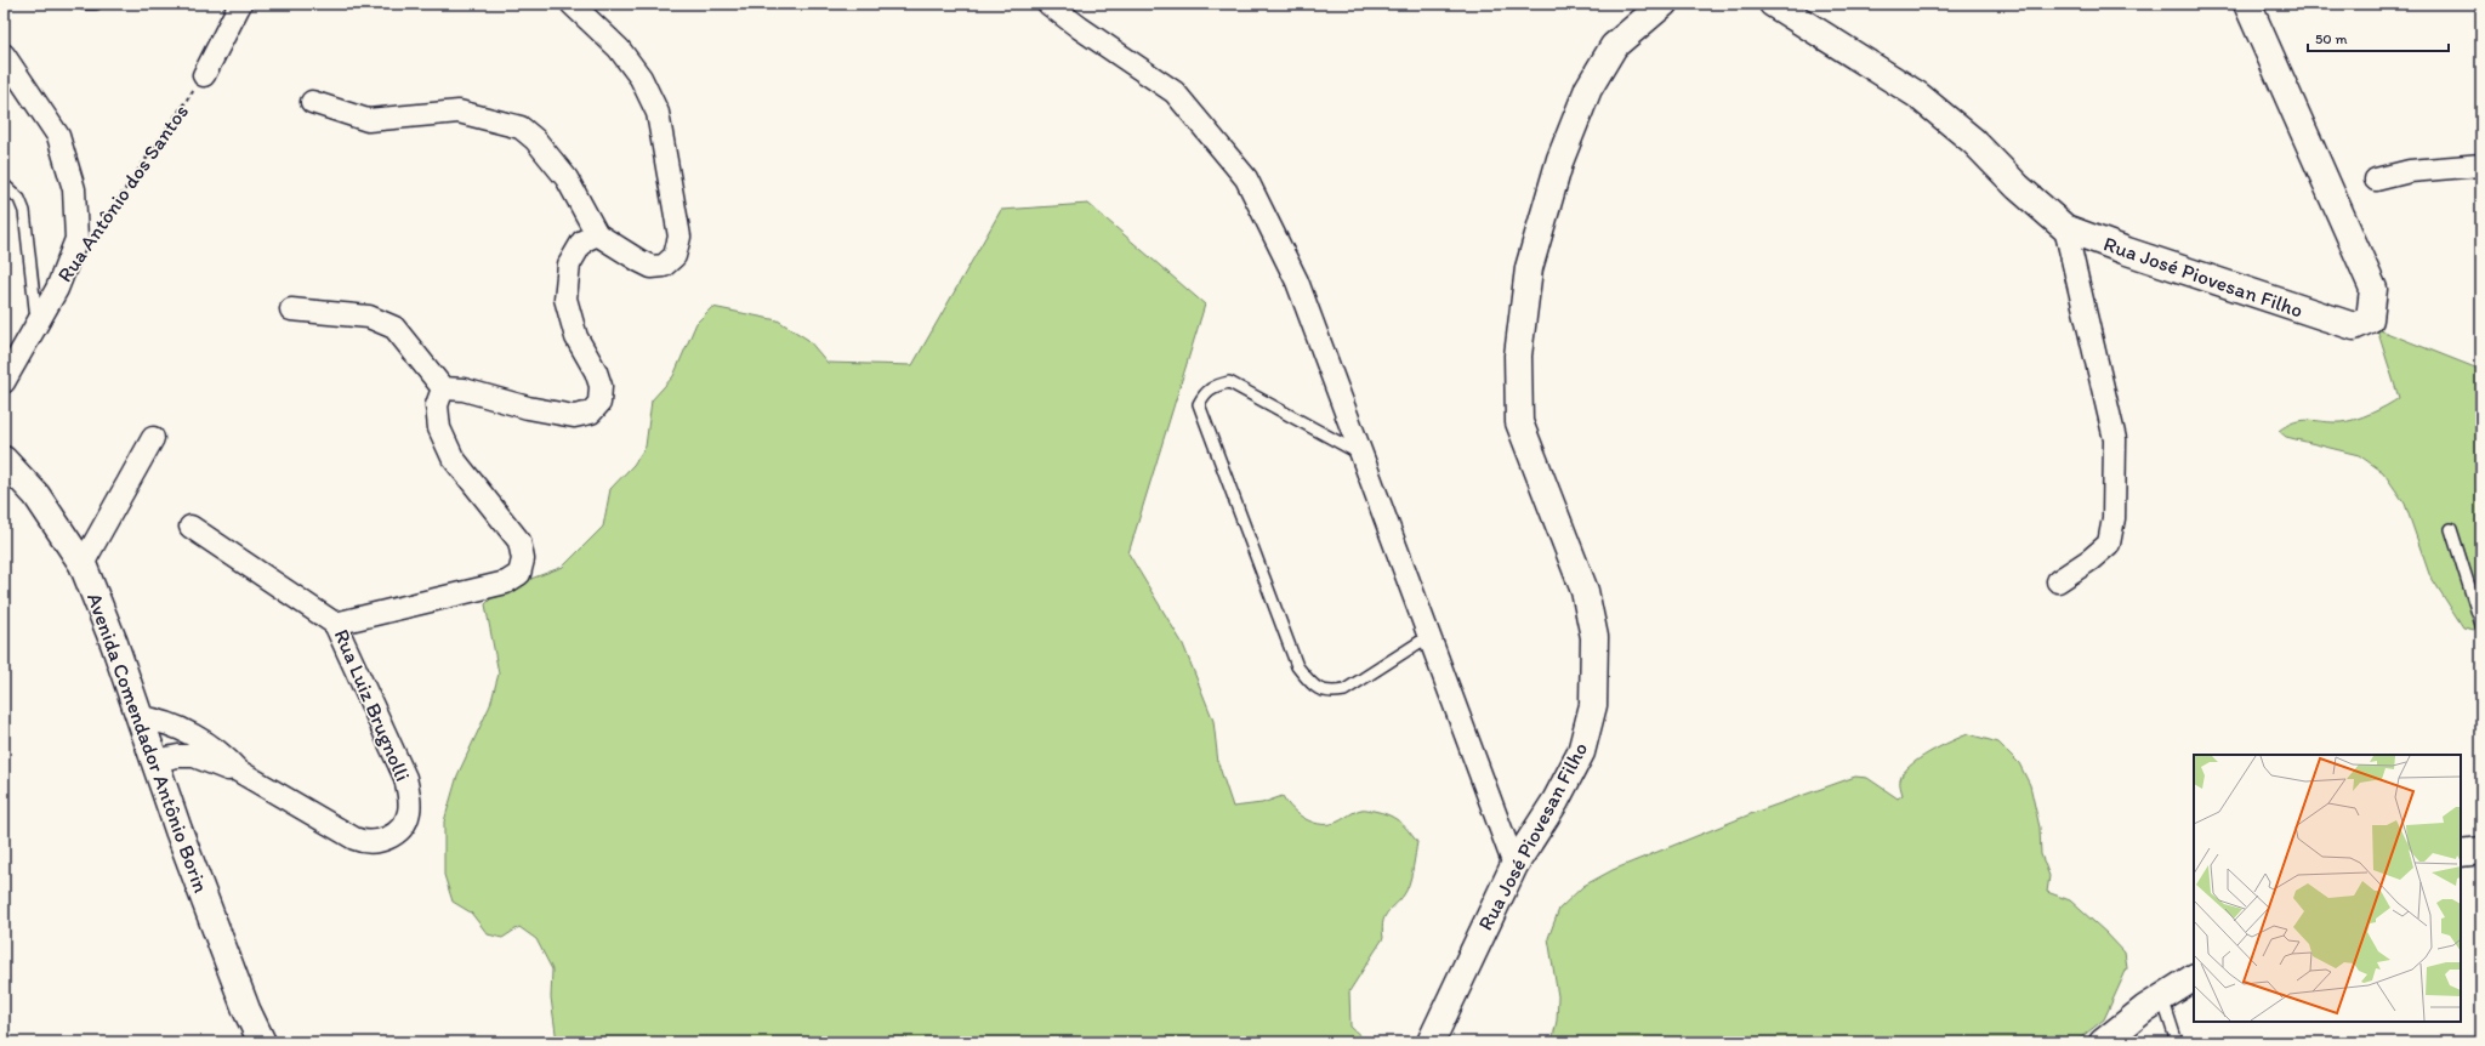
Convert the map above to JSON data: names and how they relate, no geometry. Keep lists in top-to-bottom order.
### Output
{
  "streets": {
    "street": [
      "Rua Antônio dos Santos",
      "Rua José Piovesan Filho",
      "Rua Luiz Brugnolli",
      "Avenida Comendador Antônio Borin"
    ]
  },
  "scale_bar": "50 m"
}
